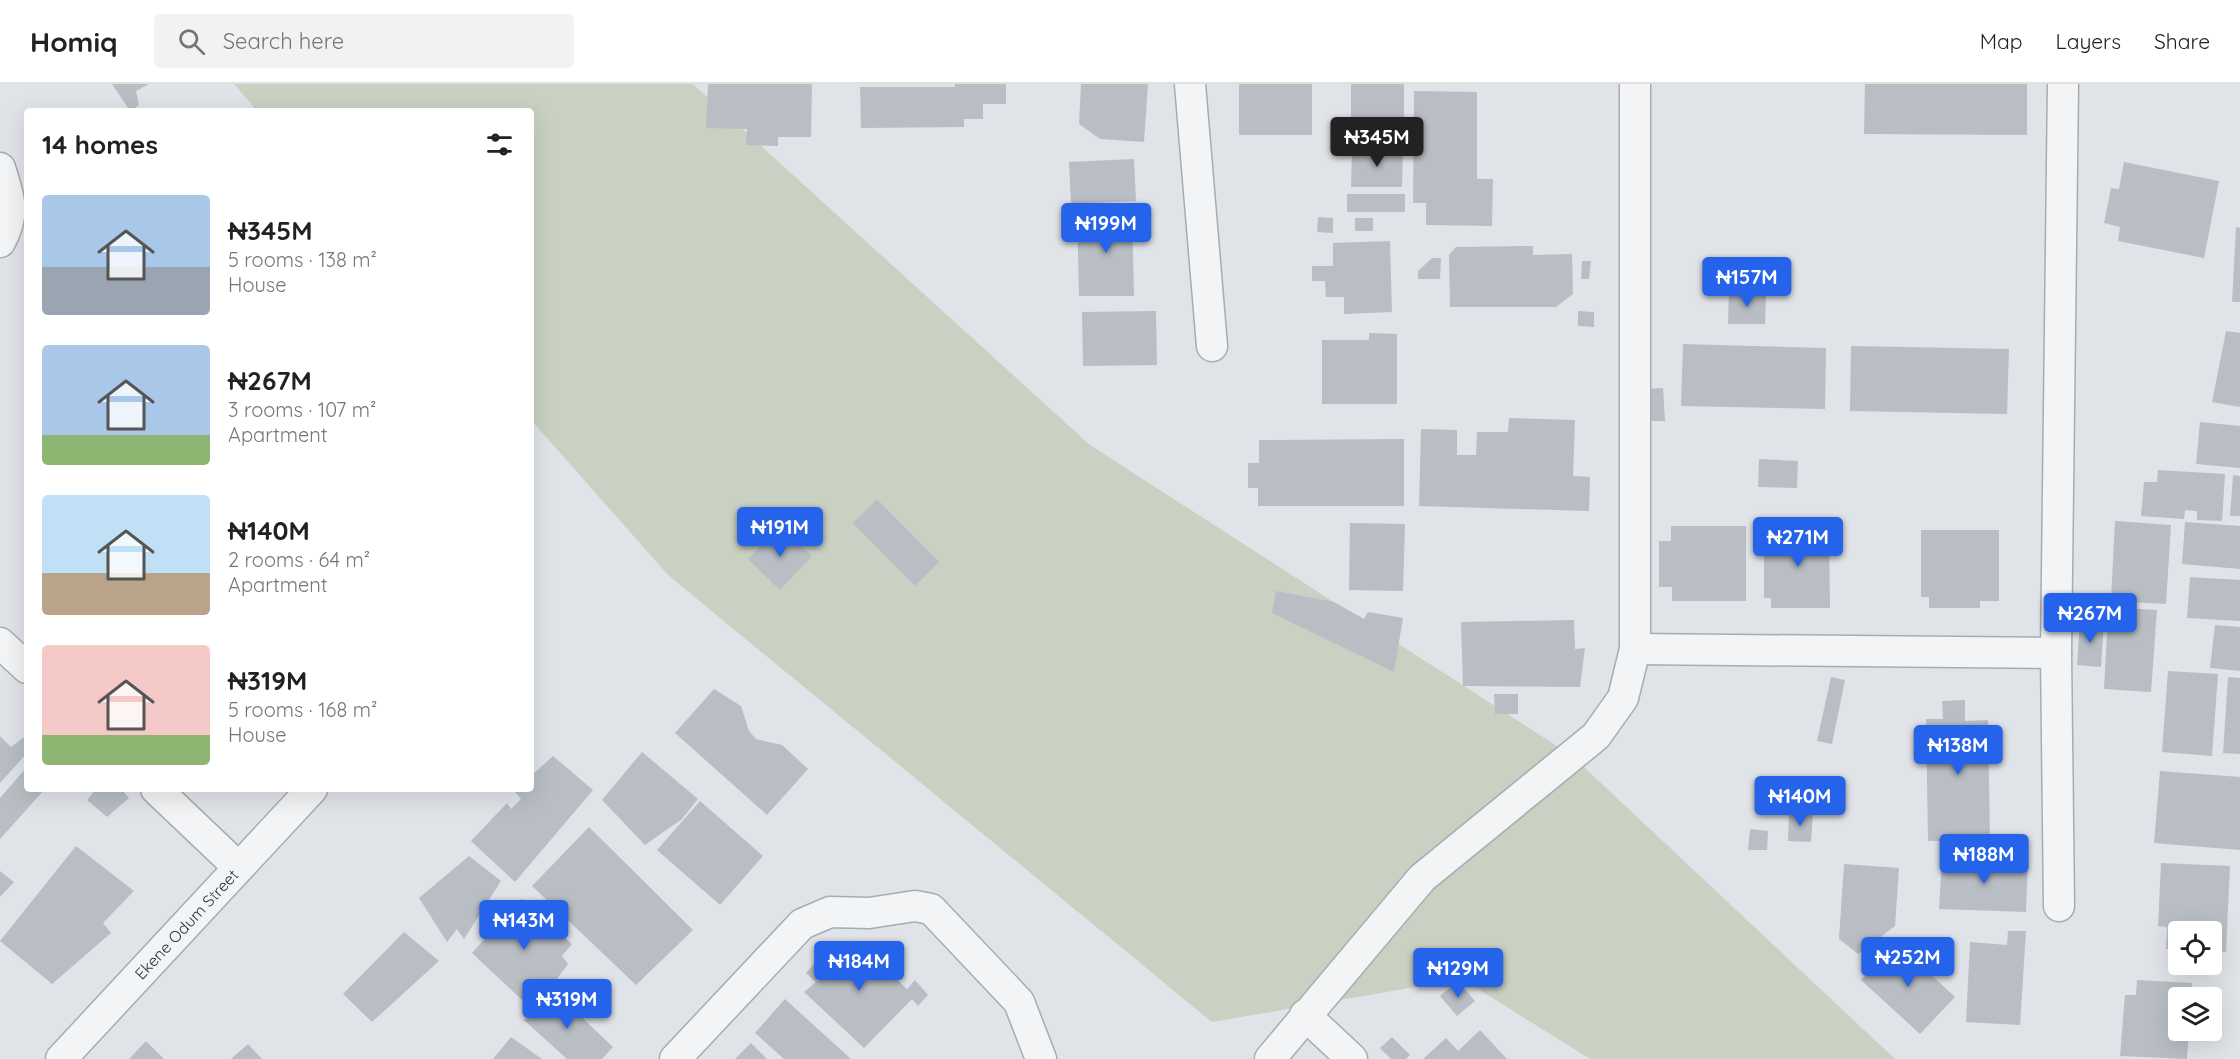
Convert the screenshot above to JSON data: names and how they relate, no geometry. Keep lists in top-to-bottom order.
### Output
{
  "streets": {
    "street": ["Ekene Odum Street"]
  },
  "page": {
    "header": "Homiq",
    "search": "Search here",
    "nav": ["Map", "Layers", "Share"],
    "heading": "14 homes",
    "price": [
      "₦345M",
      "₦199M",
      "₦157M",
      "₦191M",
      "₦271M",
      "₦267M",
      "₦138M",
      "₦140M",
      "₦188M",
      "₦143M",
      "₦252M",
      "₦184M",
      "₦129M",
      "₦319M"
    ],
    "list": [
      {
        "name": "₦345M",
        "note": "5 rooms · 138 m² · House"
      },
      {
        "name": "₦267M",
        "note": "3 rooms · 107 m² · Apartment"
      },
      {
        "name": "₦140M",
        "note": "2 rooms · 64 m² · Apartment"
      },
      {
        "name": "₦319M",
        "note": "5 rooms · 168 m² · House"
      }
    ]
  }
}
